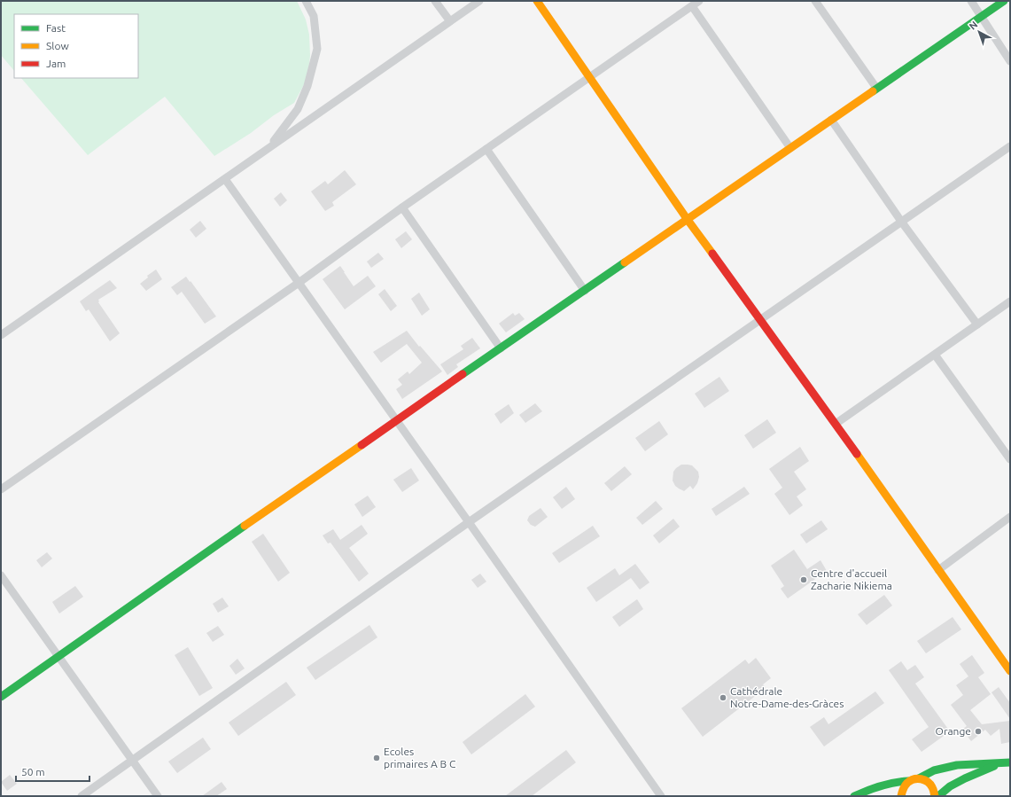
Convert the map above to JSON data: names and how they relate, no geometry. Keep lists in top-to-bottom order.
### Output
{
  "places": [
    "Centre d'accueil Zacharie Nikiema",
    "Cathédrale Notre-Dame-des-Gràces",
    "Orange",
    "Ecoles primaires A B C"
  ],
  "legend": ["Fast", "Slow", "Jam"],
  "scale_bar": "50 m",
  "north": "top left"
}
